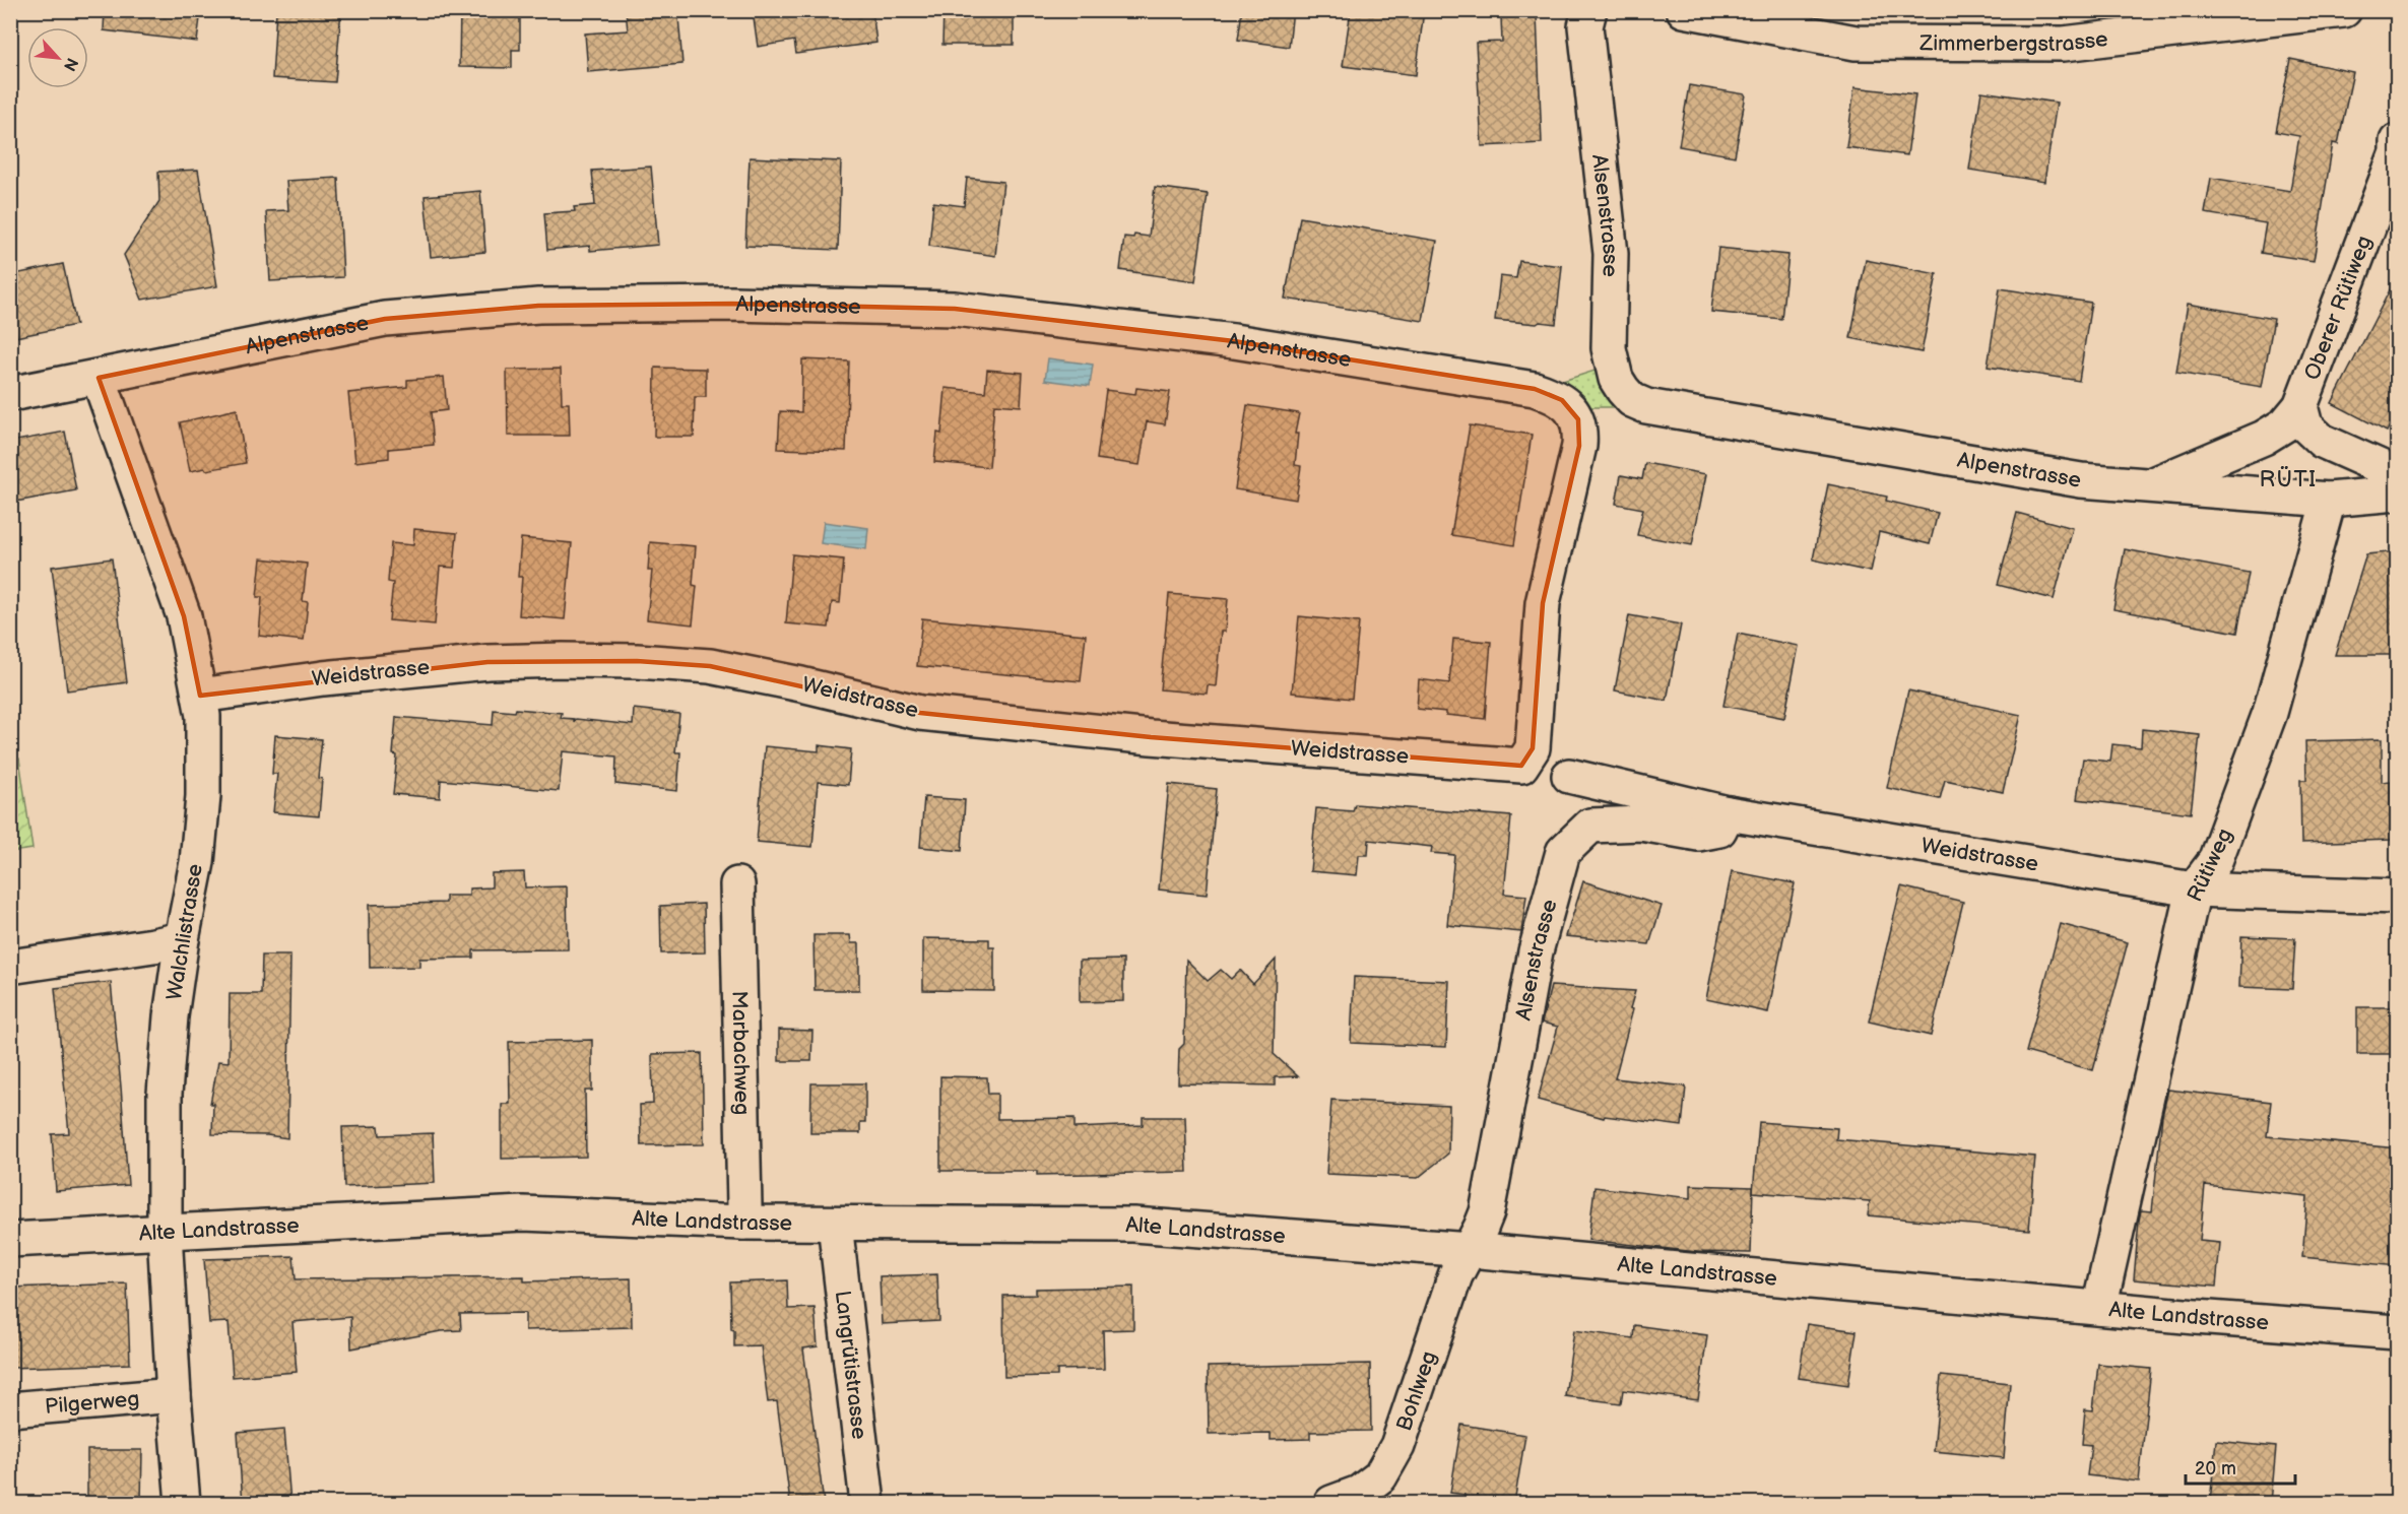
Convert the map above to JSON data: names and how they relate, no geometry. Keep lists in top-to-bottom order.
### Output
{
  "streets": {
    "street": [
      "Zimmerbergstrasse",
      "Alsenstrasse",
      "Alpenstrasse",
      "Oberer Rütiweg",
      "Weidstrasse",
      "Rütiweg",
      "Walchlistrasse",
      "Marbachweg",
      "Alte Landstrasse",
      "Langrütistrasse",
      "Bohlweg",
      "Pilgerweg"
    ]
  },
  "crossings": [
    ["Alsenstrasse", "Alpenstrasse"],
    ["Alsenstrasse", "Weidstrasse"],
    ["Alsenstrasse", "Alte Landstrasse"],
    ["Alsenstrasse", "Bohlweg"],
    ["Alpenstrasse", "Oberer Rütiweg"],
    ["Alpenstrasse", "Weidstrasse"],
    ["Alpenstrasse", "Rütiweg"],
    ["Alpenstrasse", "Walchlistrasse"],
    ["Weidstrasse", "Rütiweg"],
    ["Weidstrasse", "Walchlistrasse"],
    ["Rütiweg", "Alte Landstrasse"],
    ["Walchlistrasse", "Alte Landstrasse"],
    ["Walchlistrasse", "Pilgerweg"],
    ["Marbachweg", "Alte Landstrasse"],
    ["Alte Landstrasse", "Langrütistrasse"],
    ["Alte Landstrasse", "Bohlweg"]
  ],
  "districts": ["RÜTI"],
  "scale_bar": "20 m",
  "north": "bottom right"
}
